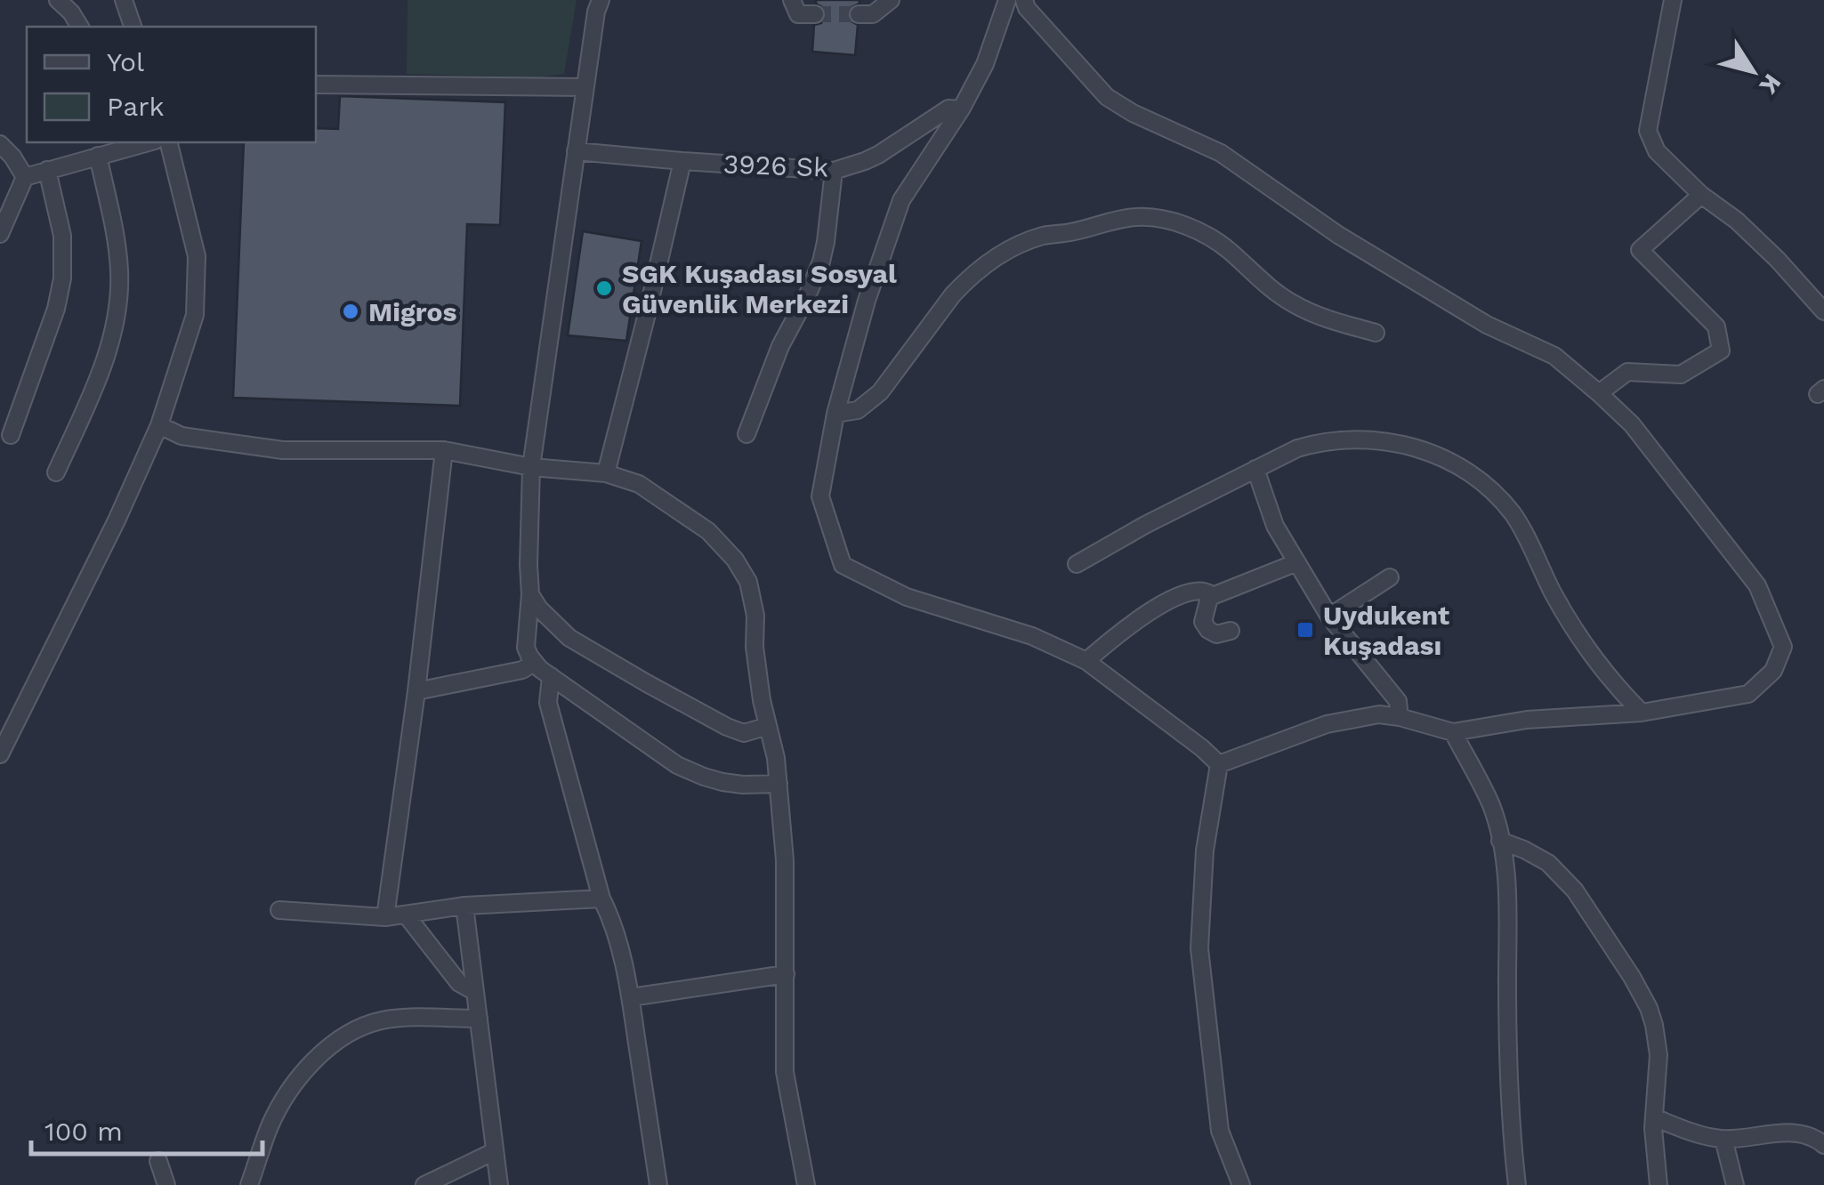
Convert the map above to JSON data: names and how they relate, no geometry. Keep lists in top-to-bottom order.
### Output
{
  "streets": {
    "street": ["3926 Sk"]
  },
  "places": {
    "other": ["SGK Kuşadası Sosyal Güvenlik Merkezi", "Migros"],
    "transit": ["Uydukent Kuşadası"]
  },
  "legend": ["Yol", "Park"],
  "scale_bar": "100 m",
  "north": "bottom right"
}
